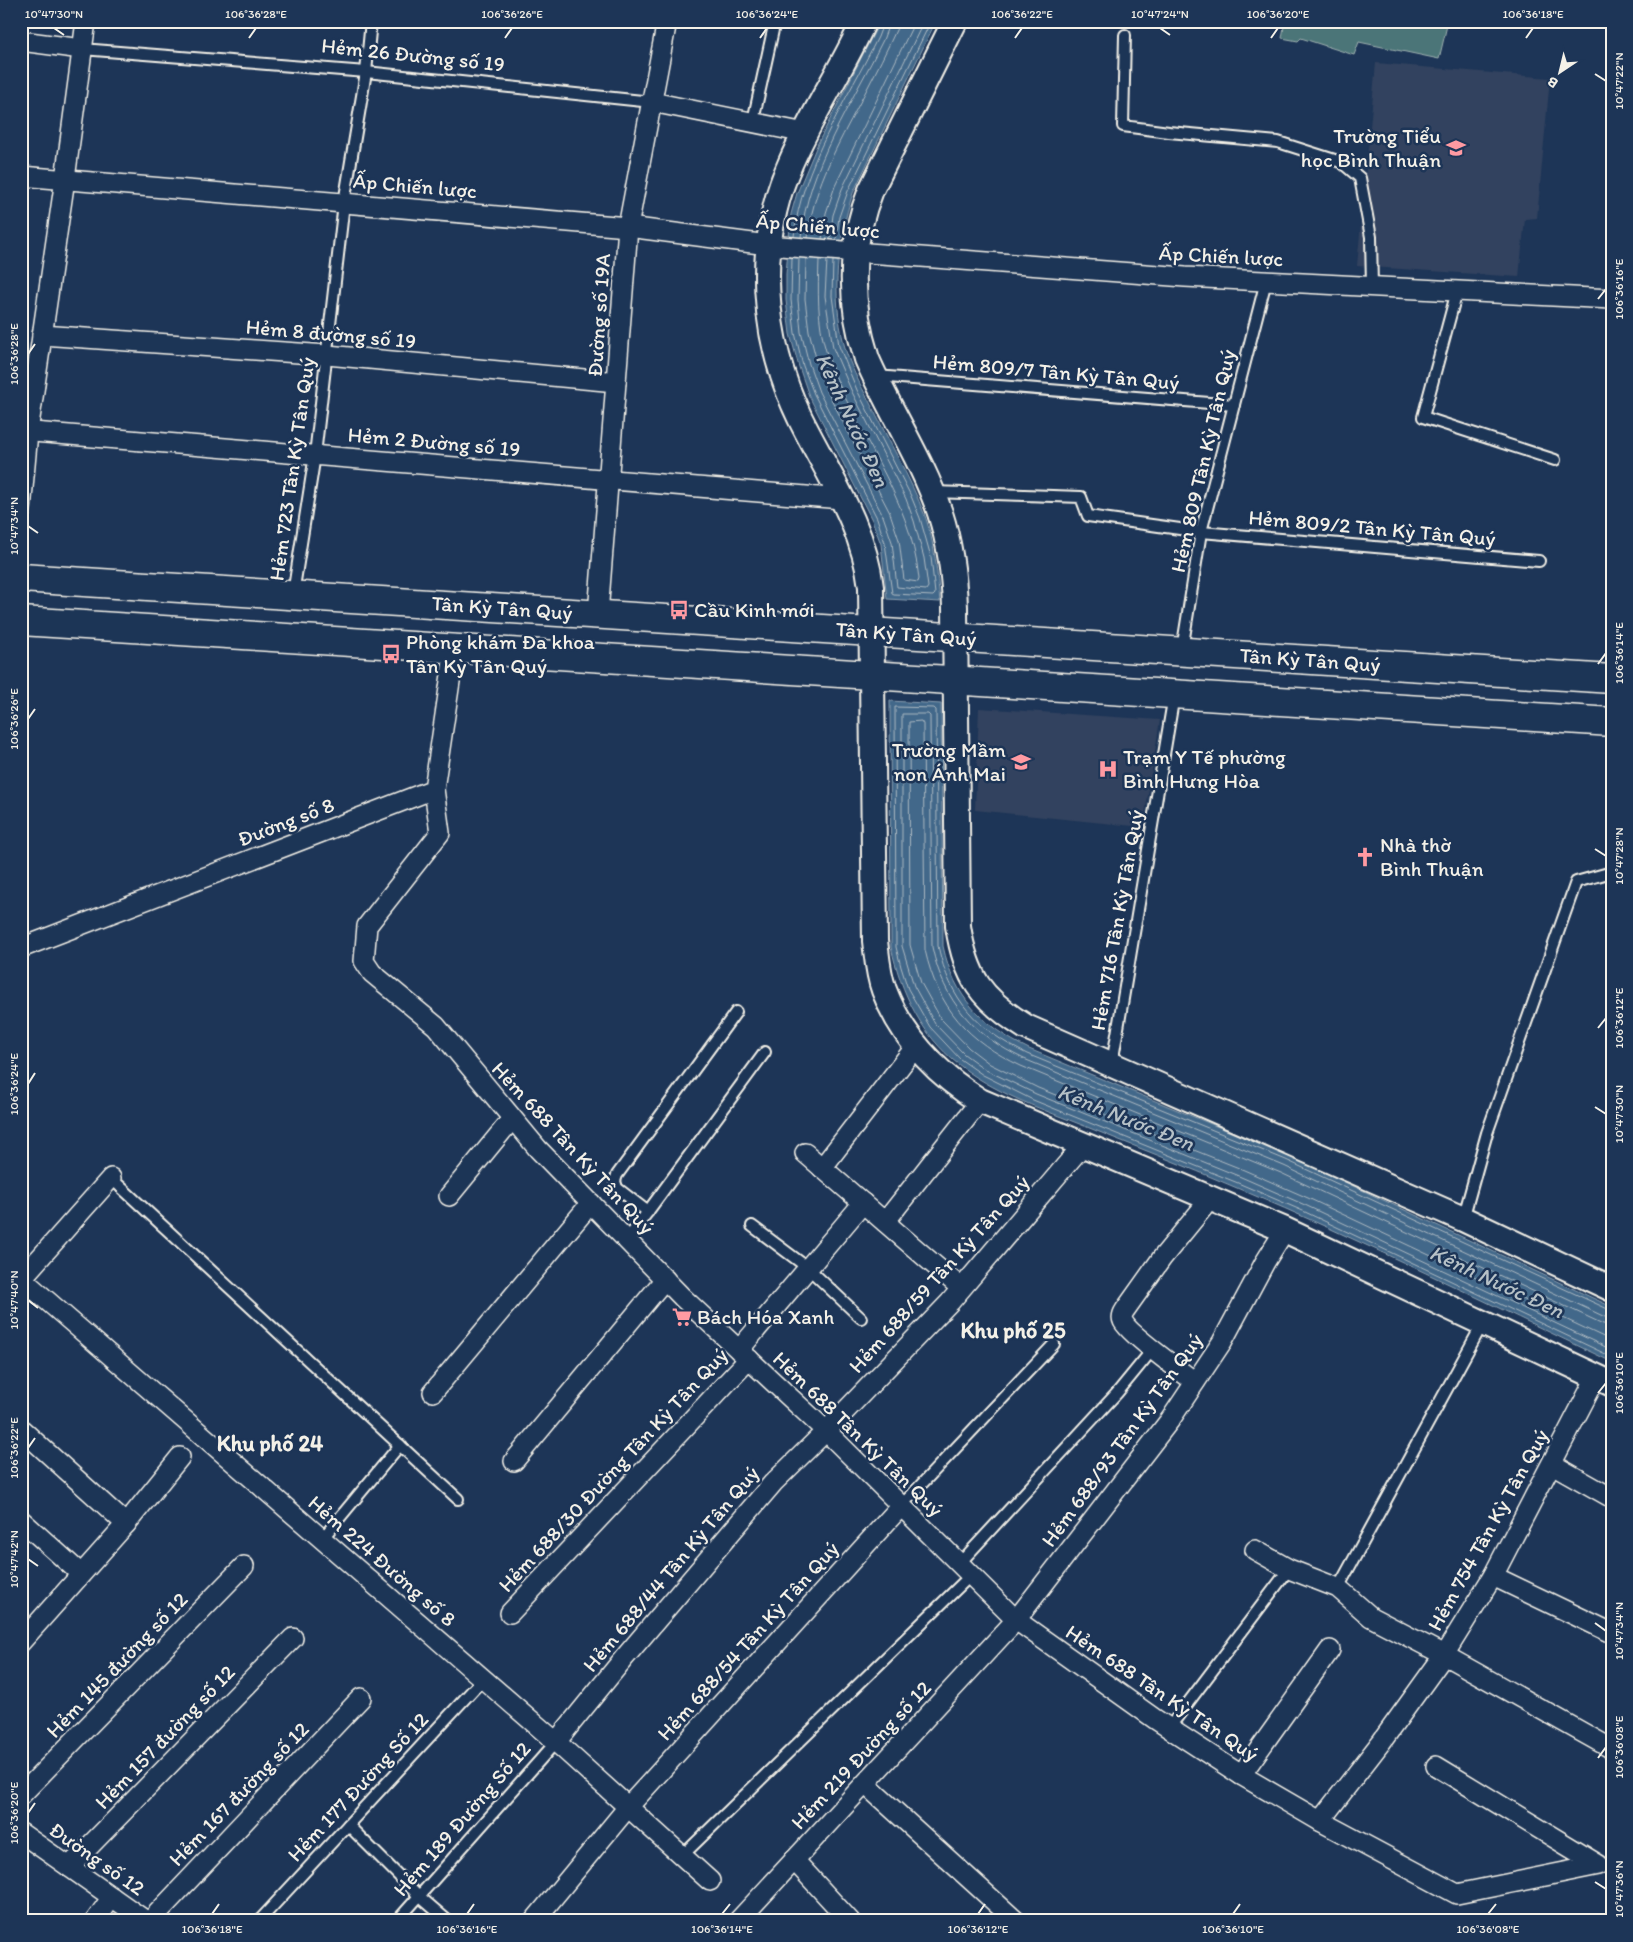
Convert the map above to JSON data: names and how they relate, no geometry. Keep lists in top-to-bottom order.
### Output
{
  "streets": {
    "main road": ["Tân Kỳ Tân Quý"],
    "street": [
      "Hẻm 26 Đường số 19",
      "Ấp Chiến lược",
      "Đường số 19A",
      "Hẻm 8 đường số 19",
      "Hẻm 2 Đường số 19",
      "Đường số 8",
      "Hẻm 688 Tân Kỳ Tân Quý",
      "Hẻm 688/59 Tân Kỳ Tân Quý",
      "Hẻm 688/93 Tân Kỳ Tân Quý",
      "Hẻm 688/30 Đường Tân Kỳ Tân Quý",
      "Hẻm 754 Tân Kỳ Tân Quý",
      "Hẻm 224 Đường số 8",
      "Hẻm 688/44 Tân Kỳ Tân Quý",
      "Hẻm 688/54 Tân Kỳ Tân Quý",
      "Hẻm 145 đường số 12",
      "Hẻm 157 đường số 12",
      "Hẻm 219 Đường số 12",
      "Hẻm 167 đường số 12",
      "Đường số 12"
    ],
    "lane": [
      "Hẻm 809/7 Tân Kỳ Tân Quý",
      "Hẻm 809 Tân Kỳ Tân Quý",
      "Hẻm 723 Tân Kỳ Tân Quý",
      "Hẻm 809/2 Tân Kỳ Tân Quý",
      "Hẻm 716 Tân Kỳ Tân Quý",
      "Hẻm 177 Đường Số 12",
      "Hẻm 189 Đường Số 12"
    ]
  },
  "crossings": [
    ["Hẻm 26 Đường số 19", "Đường số 19A"],
    ["Hẻm 26 Đường số 19", "Hẻm 723 Tân Kỳ Tân Quý"],
    ["Ấp Chiến lược", "Đường số 19A"],
    ["Ấp Chiến lược", "Hẻm 809 Tân Kỳ Tân Quý"],
    ["Ấp Chiến lược", "Hẻm 723 Tân Kỳ Tân Quý"],
    ["Đường số 19A", "Hẻm 8 đường số 19"],
    ["Đường số 19A", "Hẻm 2 Đường số 19"],
    ["Đường số 19A", "Tân Kỳ Tân Quý"],
    ["Hẻm 8 đường số 19", "Hẻm 723 Tân Kỳ Tân Quý"],
    ["Hẻm 809/7 Tân Kỳ Tân Quý", "Hẻm 809 Tân Kỳ Tân Quý"],
    ["Hẻm 2 Đường số 19", "Hẻm 723 Tân Kỳ Tân Quý"],
    ["Hẻm 809 Tân Kỳ Tân Quý", "Hẻm 809/2 Tân Kỳ Tân Quý"],
    ["Hẻm 809 Tân Kỳ Tân Quý", "Tân Kỳ Tân Quý"],
    ["Hẻm 723 Tân Kỳ Tân Quý", "Tân Kỳ Tân Quý"],
    ["Tân Kỳ Tân Quý", "Hẻm 716 Tân Kỳ Tân Quý"],
    ["Đường số 8", "Hẻm 688 Tân Kỳ Tân Quý"],
    ["Hẻm 688 Tân Kỳ Tân Quý", "Hẻm 688/59 Tân Kỳ Tân Quý"],
    ["Hẻm 688 Tân Kỳ Tân Quý", "Hẻm 688/93 Tân Kỳ Tân Quý"],
    ["Hẻm 688 Tân Kỳ Tân Quý", "Hẻm 688/30 Đường Tân Kỳ Tân Quý"],
    ["Hẻm 688 Tân Kỳ Tân Quý", "Hẻm 754 Tân Kỳ Tân Quý"],
    ["Hẻm 688 Tân Kỳ Tân Quý", "Hẻm 688/44 Tân Kỳ Tân Quý"],
    ["Hẻm 688 Tân Kỳ Tân Quý", "Hẻm 688/54 Tân Kỳ Tân Quý"],
    ["Hẻm 688 Tân Kỳ Tân Quý", "Hẻm 219 Đường số 12"],
    ["Hẻm 688/59 Tân Kỳ Tân Quý", "Hẻm 688/44 Tân Kỳ Tân Quý"],
    ["Hẻm 688/93 Tân Kỳ Tân Quý", "Hẻm 219 Đường số 12"],
    ["Hẻm 224 Đường số 8", "Hẻm 688/44 Tân Kỳ Tân Quý"],
    ["Hẻm 224 Đường số 8", "Hẻm 688/54 Tân Kỳ Tân Quý"],
    ["Hẻm 224 Đường số 8", "Hẻm 177 Đường Số 12"],
    ["Hẻm 224 Đường số 8", "Hẻm 189 Đường Số 12"],
    ["Hẻm 688/44 Tân Kỳ Tân Quý", "Hẻm 189 Đường Số 12"],
    ["Hẻm 157 đường số 12", "Đường số 12"],
    ["Hẻm 167 đường số 12", "Đường số 12"]
  ],
  "districts": ["Khu phố 25", "Khu phố 24"],
  "water": ["Kênh Nước Đen"],
  "places": {
    "school or university": ["Trường Tiểu học Bình Thuận", "Trường Mầm non Ánh Mai"],
    "bus stop": ["Cầu Kinh mới", "Phòng khám Đa khoa Tân Kỳ Tân Quý"],
    "hospital": ["Trạm Y Tế phường Bình Hưng Hòa"],
    "church": ["Nhà thờ Bình Thuận"],
    "supermarket": ["Bách Hóa Xanh"]
  },
  "north": "bottom left",
  "coordinates": [
    "10°47'30\"N",
    "106°36'28\"E",
    "106°36'26\"E",
    "106°36'24\"E",
    "106°36'22\"E",
    "10°47'24\"N",
    "106°36'20\"E",
    "106°36'18\"E",
    "10°47'22\"N",
    "106°36'16\"E",
    "10°47'34\"N",
    "106°36'14\"E",
    "10°47'28\"N",
    "106°36'12\"E",
    "10°47'40\"N",
    "106°36'10\"E",
    "10°47'42\"N",
    "106°36'08\"E",
    "10°47'36\"N"
  ]
}
